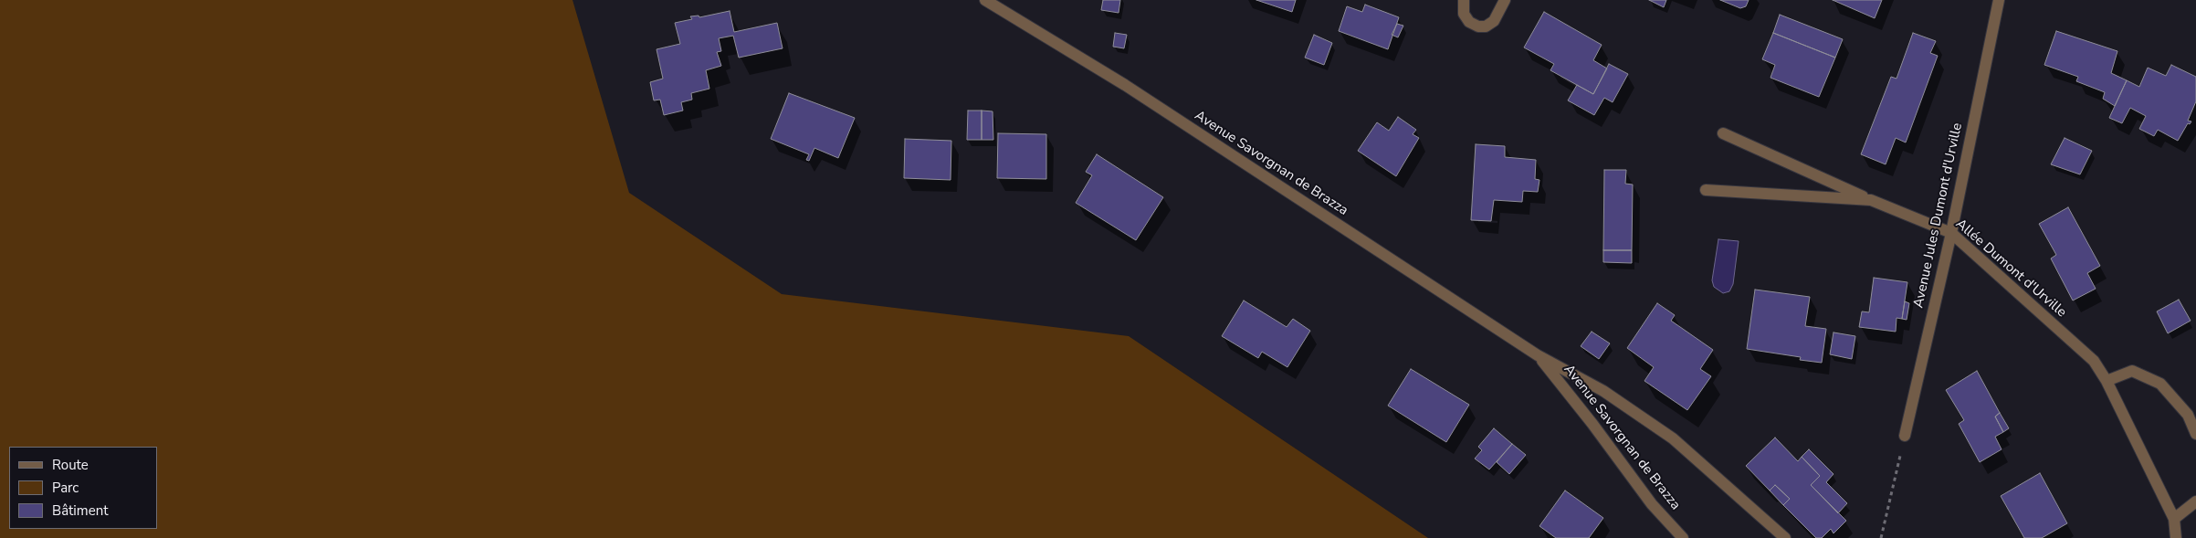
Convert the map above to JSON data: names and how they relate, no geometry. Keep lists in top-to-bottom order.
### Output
{
  "streets": {
    "street": ["Avenue Savorgnan de Brazza", "Avenue Jules Dumont d'Urville", "Allée Dumont d'Urville"]
  },
  "crossings": [
    ["Avenue Jules Dumont d'Urville", "Allée Dumont d'Urville"]
  ],
  "legend": ["Route", "Parc", "Bâtiment"]
}
